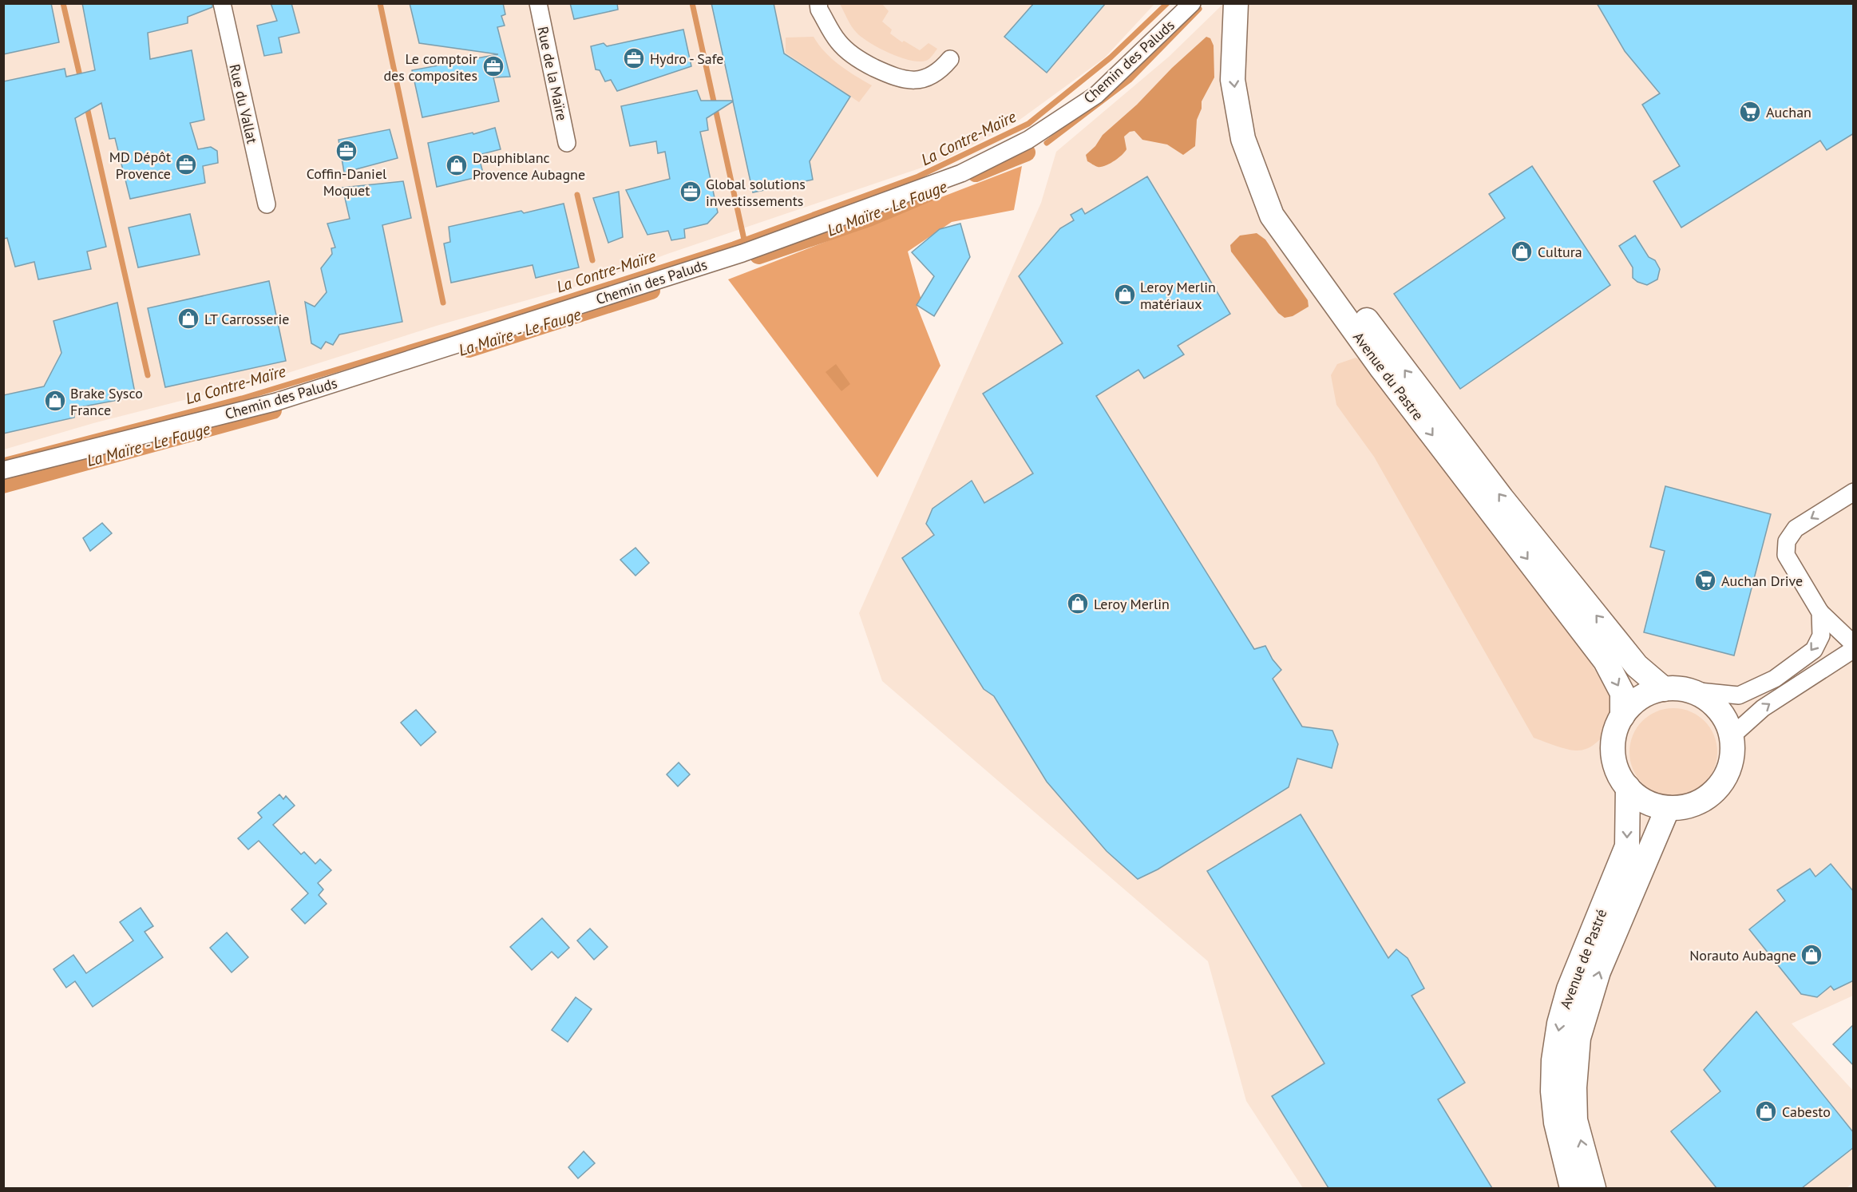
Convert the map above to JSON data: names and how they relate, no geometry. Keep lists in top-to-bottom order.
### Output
{
  "streets": {
    "street": [
      "Chemin des Paluds",
      "Rue de la Maïre",
      "Rue du Vallat",
      "Avenue du Pastre",
      "Avenue de Pastré"
    ]
  },
  "crossings": [
    ["Avenue du Pastre", "Avenue de Pastré"]
  ],
  "water": ["La Contre-Maïre", "La Maïre - Le Fauge"],
  "places": {
    "office": [
      "Hydro - Safe",
      "Le comptoir des composites",
      "Coffin-Daniel Moquet",
      "MD Dépôt Provence",
      "Global solutions investissements"
    ],
    "supermarket": ["Auchan", "Auchan Drive"],
    "shop": [
      "Dauphiblanc Provence Aubagne",
      "Cultura",
      "Leroy Merlin matériaux",
      "LT Carrosserie",
      "Brake Sysco France",
      "Leroy Merlin",
      "Norauto Aubagne",
      "Cabesto"
    ]
  }
}
